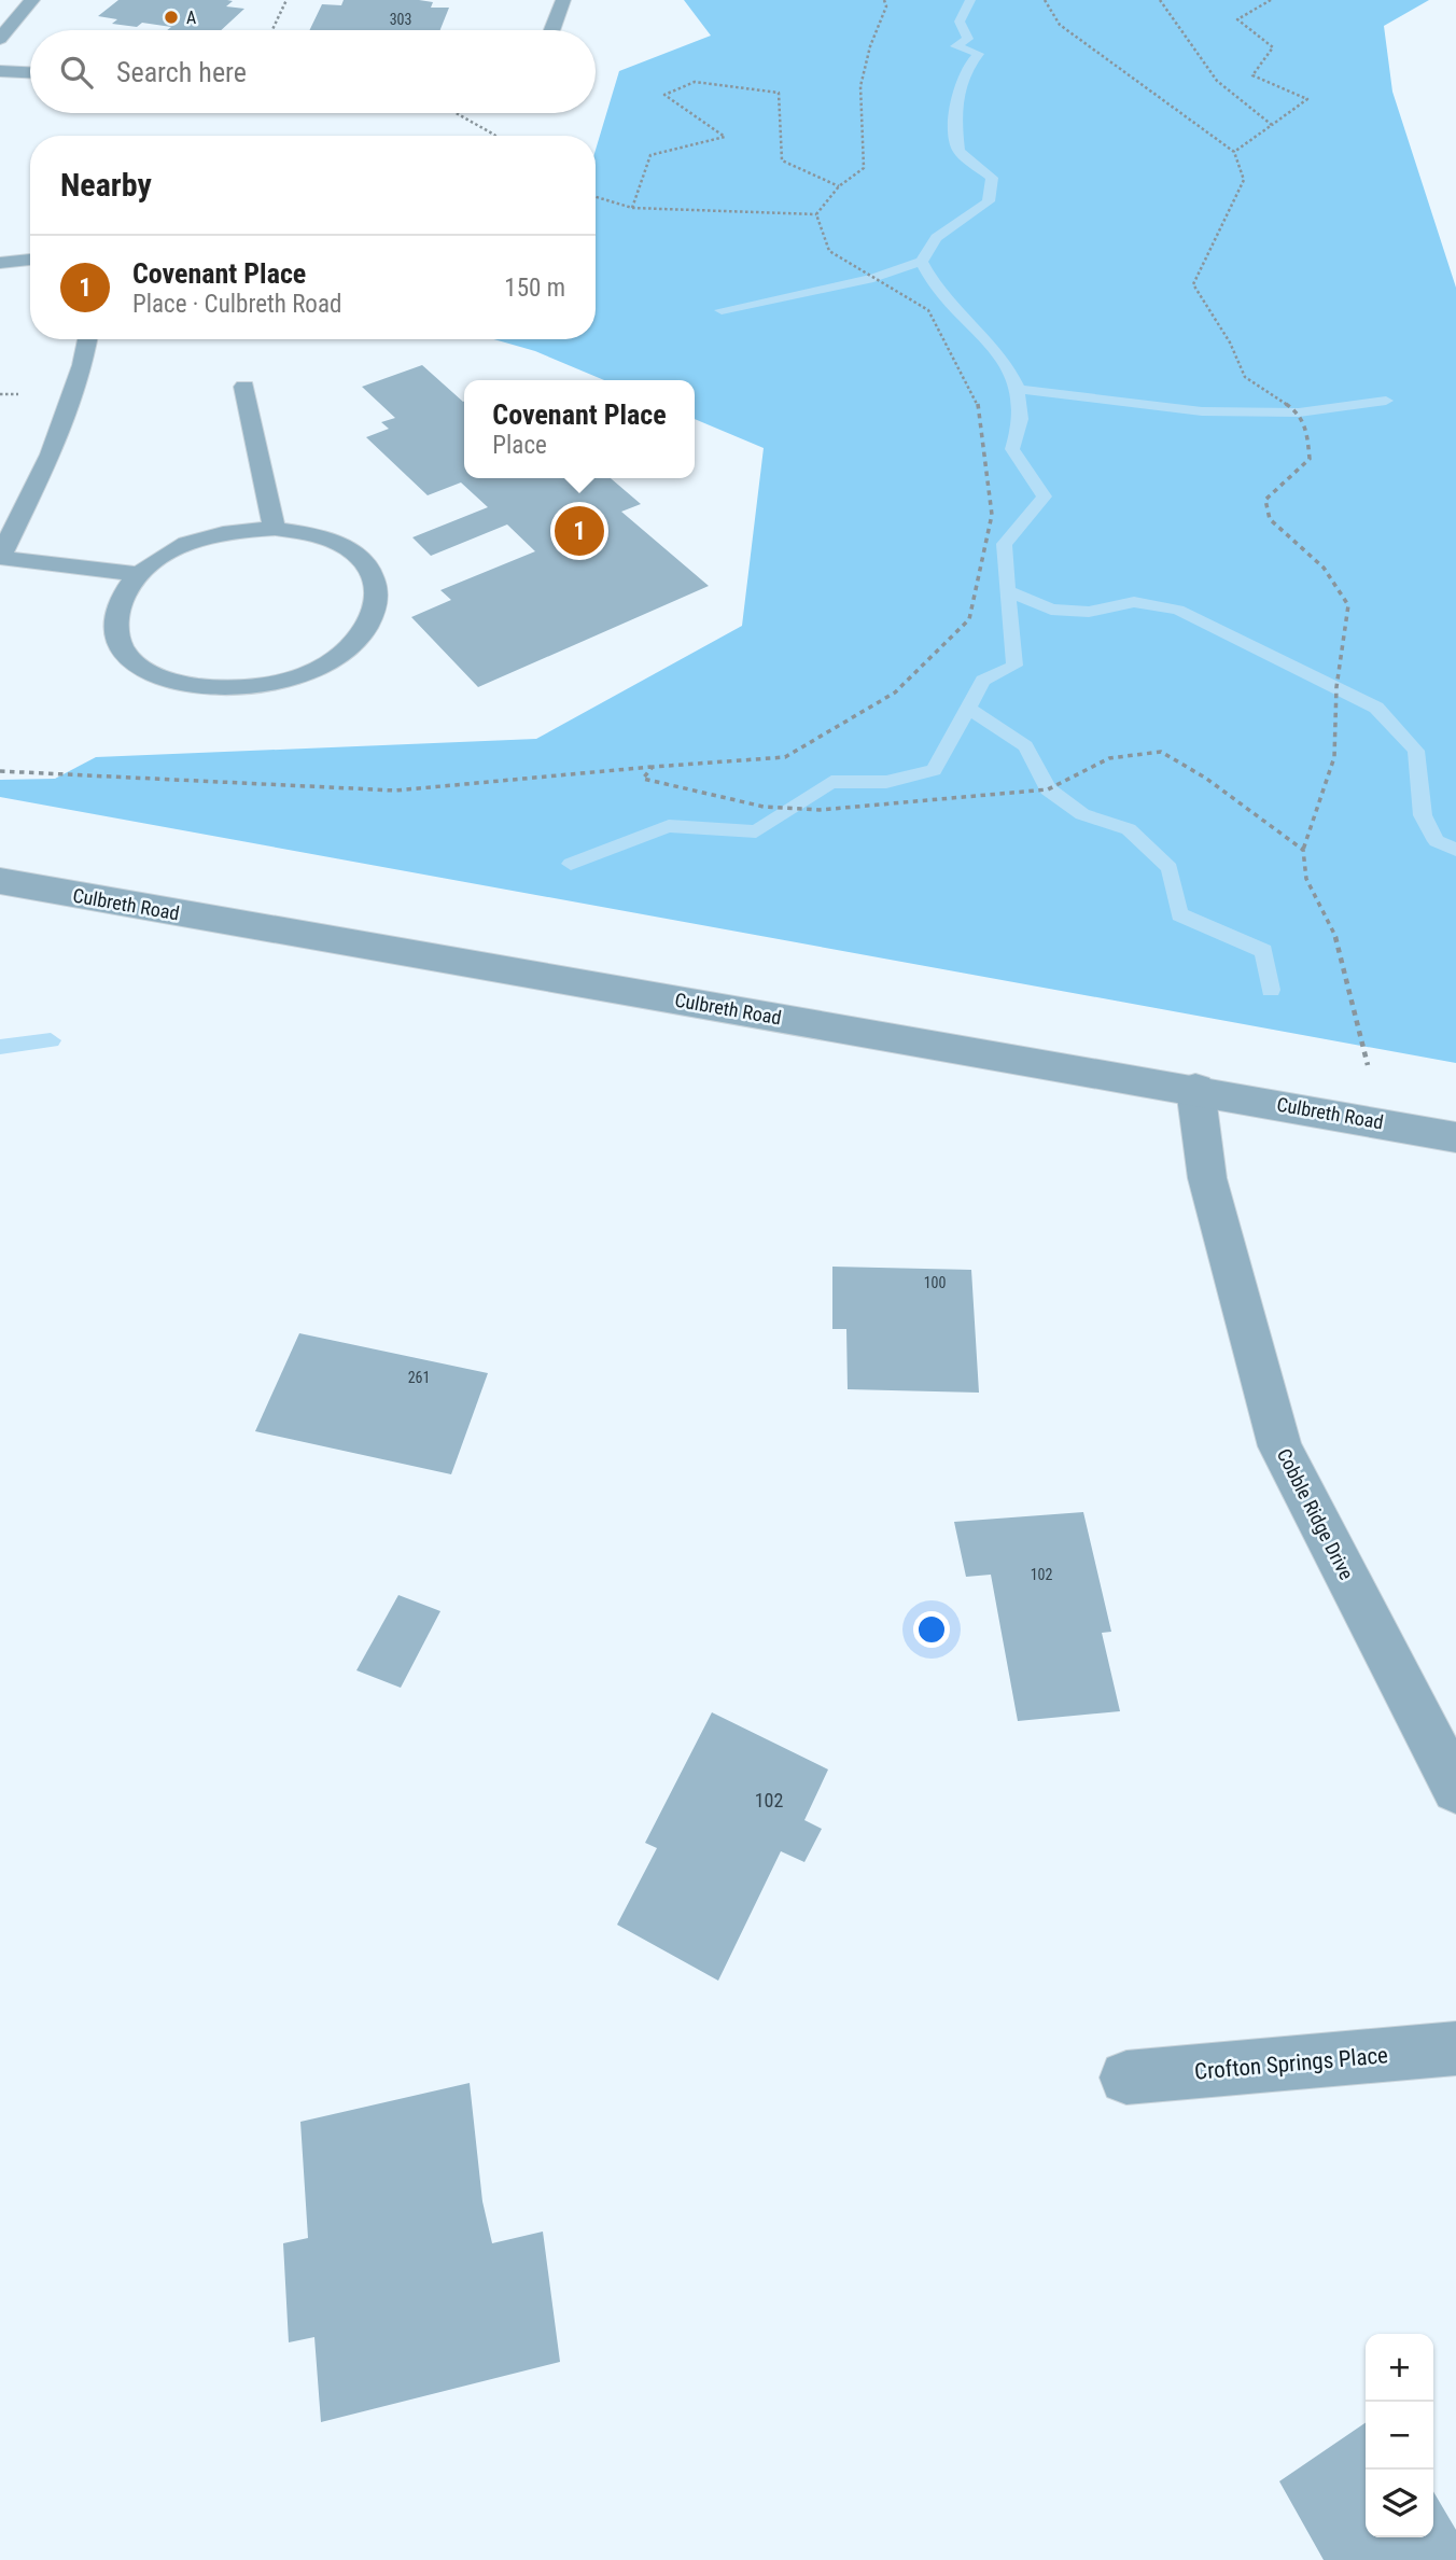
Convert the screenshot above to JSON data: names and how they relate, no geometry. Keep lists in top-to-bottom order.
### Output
{
  "streets": {
    "street": ["Culbreth Road", "Cobble Ridge Drive", "Crofton Springs Place"]
  },
  "crossings": [
    ["Culbreth Road", "Cobble Ridge Drive"]
  ],
  "places": ["A"],
  "house_numbers": [
    "303",
    "100",
    "261",
    "102",
    "102"
  ],
  "page": {
    "search": "Search here",
    "heading": "Nearby",
    "list": [
      {
        "mark": "1",
        "name": "Covenant Place",
        "note": "Place · Culbreth Road",
        "value": "150 m"
      }
    ],
    "popup": ["Covenant Place", "Place"],
    "pins": "1",
    "map_buttons": ["+", "−"]
  }
}
